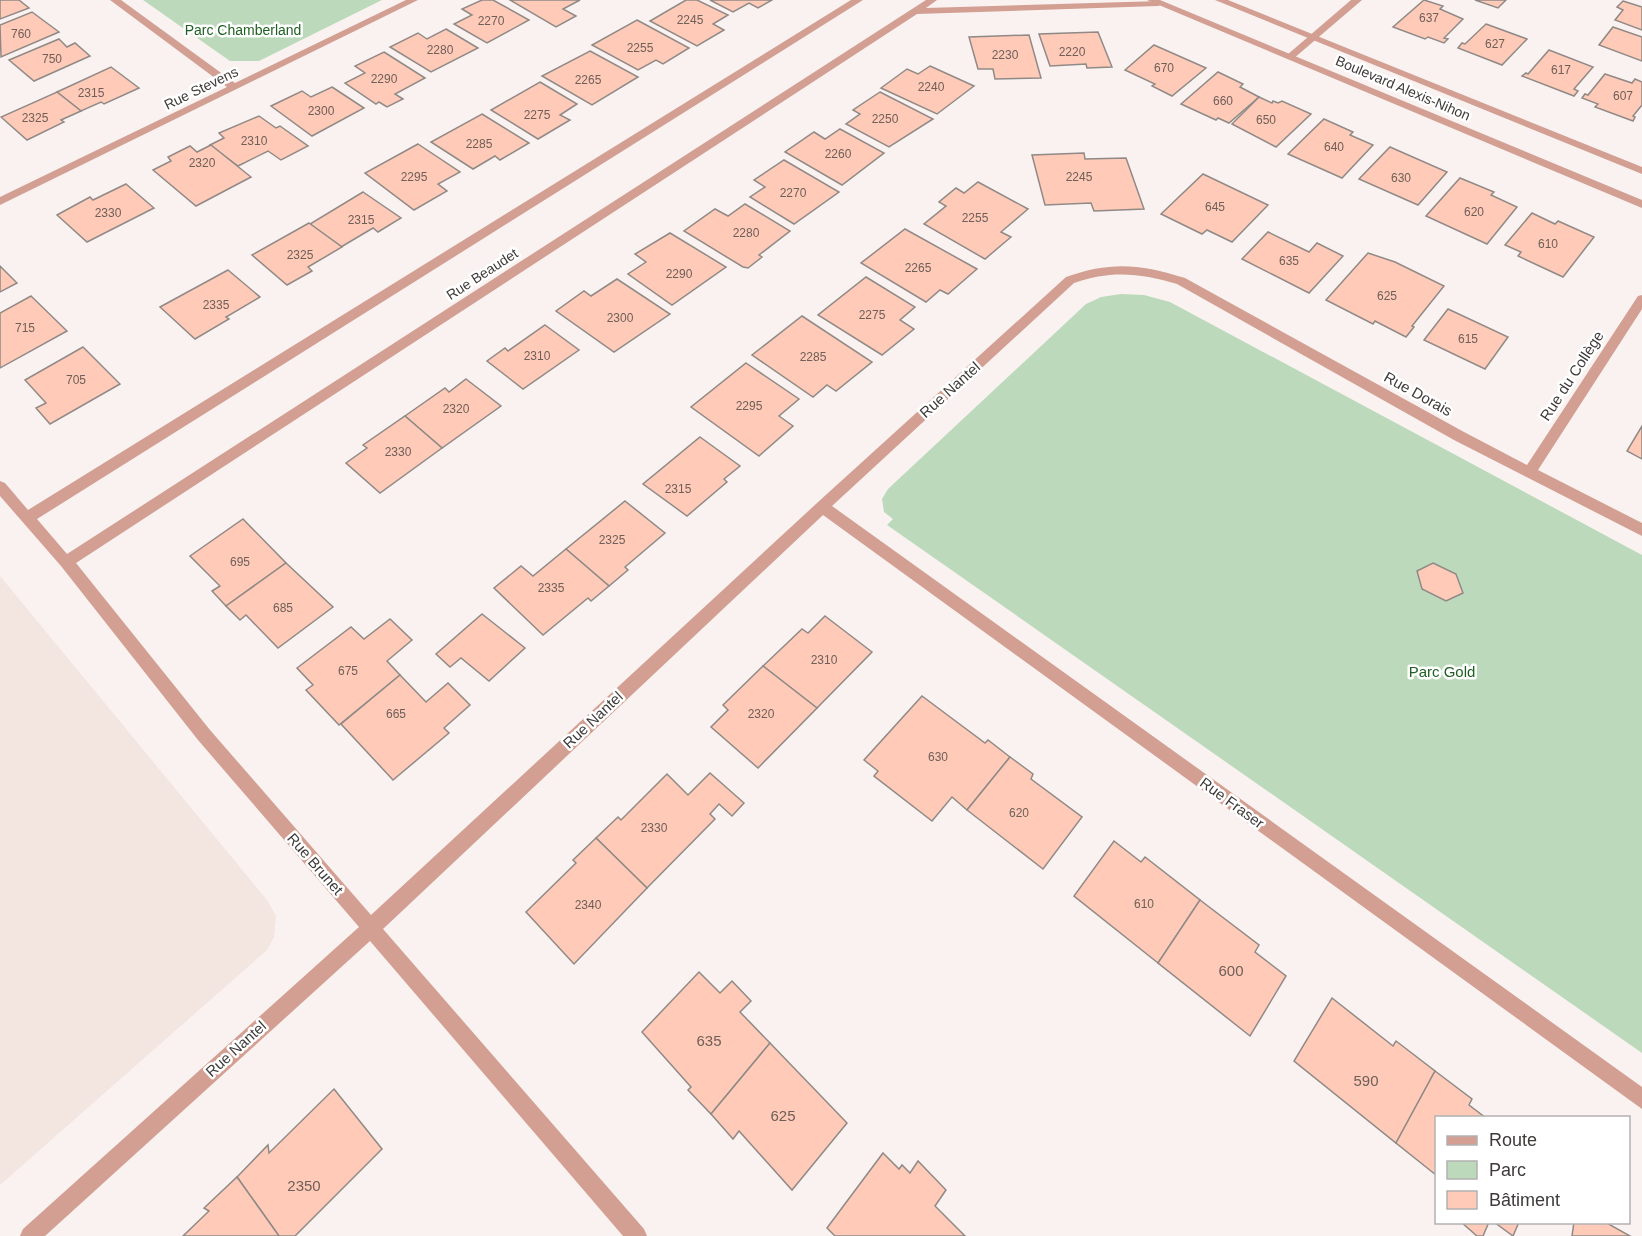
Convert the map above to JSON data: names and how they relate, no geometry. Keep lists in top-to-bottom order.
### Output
{
  "streets": {
    "street": [
      "Rue Stevens",
      "Boulevard Alexis-Nihon",
      "Rue Beaudet",
      "Rue du Collège",
      "Rue Nantel",
      "Rue Dorais",
      "Rue Fraser",
      "Rue Brunet"
    ]
  },
  "crossings": [
    ["Rue Beaudet", "Rue Brunet"],
    ["Rue du Collège", "Rue Dorais"],
    ["Rue Nantel", "Rue Dorais"],
    ["Rue Nantel", "Rue Fraser"],
    ["Rue Nantel", "Rue Brunet"]
  ],
  "parks": ["Parc Chamberland", "Parc Gold"],
  "house_numbers": [
    "637",
    "2245",
    "2270",
    "760",
    "627",
    "2255",
    "2280",
    "2220",
    "2230",
    "750",
    "670",
    "617",
    "2290",
    "2265",
    "2240",
    "2315",
    "607",
    "660",
    "2300",
    "2275",
    "2325",
    "2250",
    "650",
    "2310",
    "2285",
    "640",
    "2260",
    "2320",
    "2295",
    "2245",
    "630",
    "2270",
    "645",
    "620",
    "2330",
    "2255",
    "2315",
    "2280",
    "610",
    "2325",
    "635",
    "2265",
    "2290",
    "625",
    "2335",
    "2275",
    "2300",
    "715",
    "615",
    "2310",
    "2285",
    "705",
    "2295",
    "2320",
    "2330",
    "2315",
    "2325",
    "695",
    "2335",
    "685",
    "2310",
    "675",
    "665",
    "2320",
    "630",
    "620",
    "2330",
    "610",
    "2340",
    "600",
    "635",
    "590",
    "625",
    "2350"
  ],
  "legend": ["Route", "Parc", "Bâtiment"]
}
